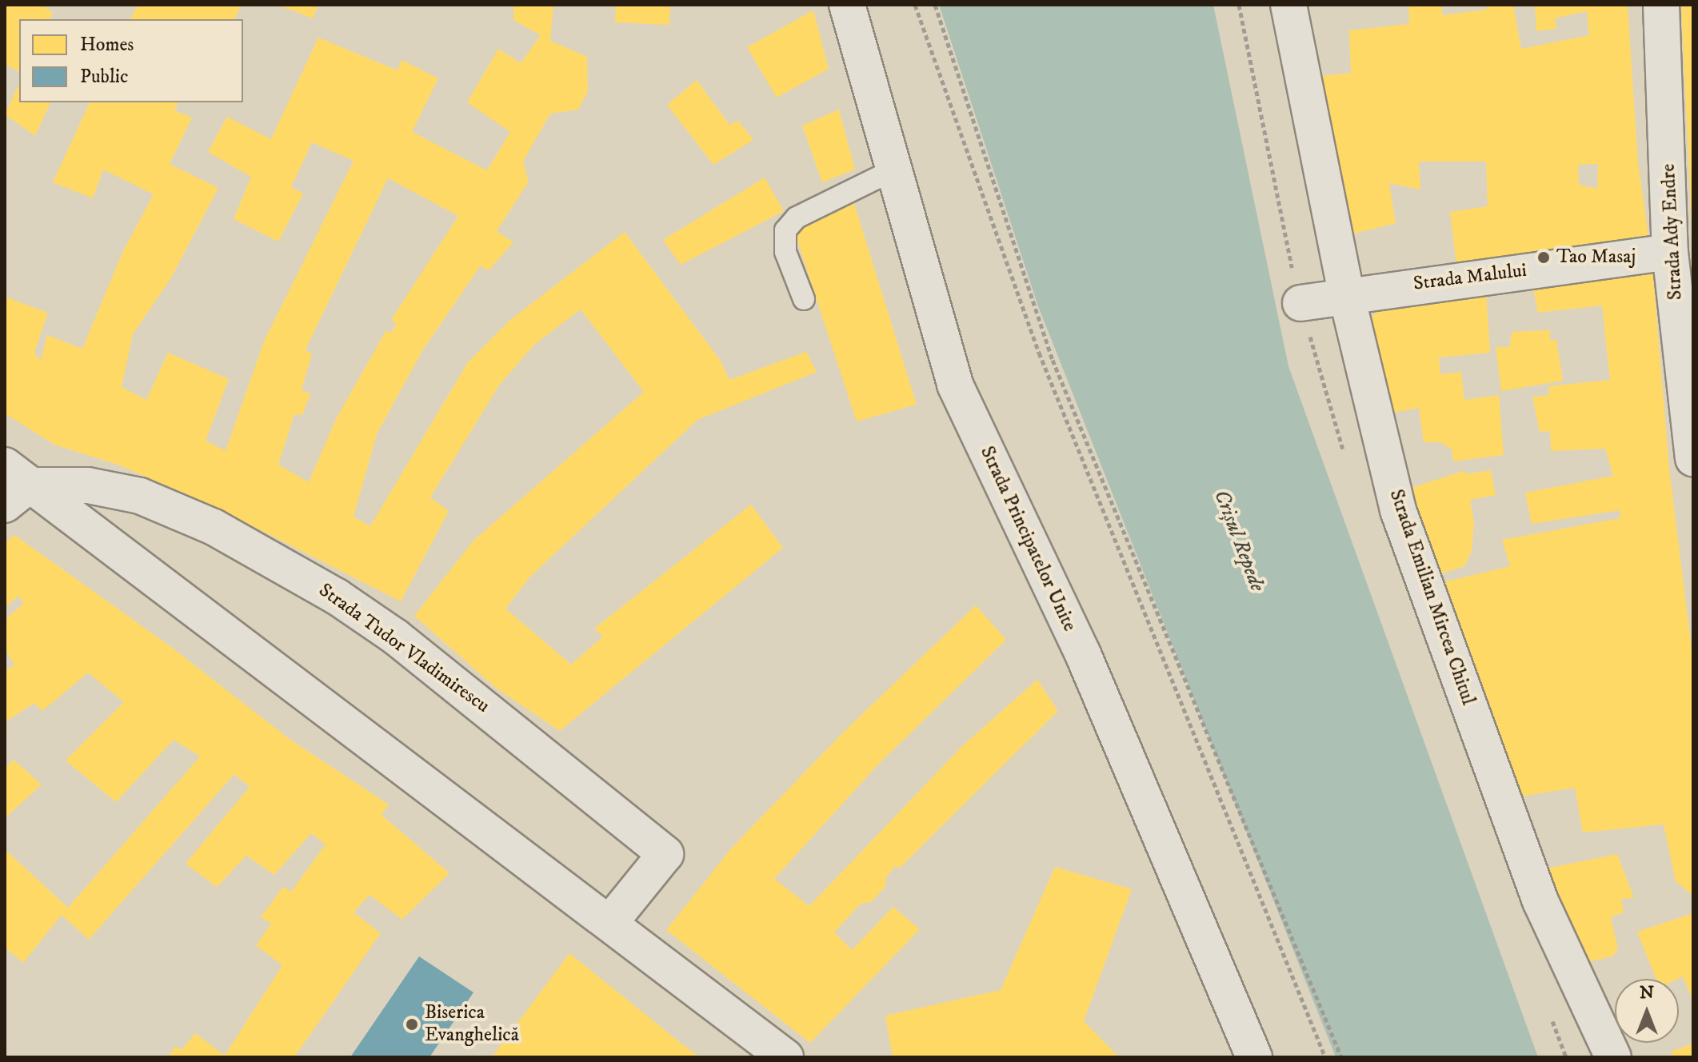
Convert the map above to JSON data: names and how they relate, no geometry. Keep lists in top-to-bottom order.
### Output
{
  "streets": {
    "street": [
      "Strada Ady Endre",
      "Strada Malului",
      "Strada Principatelor Unite",
      "Strada Emilian Mircea Chitul",
      "Strada Tudor Vladimirescu"
    ]
  },
  "crossings": [
    ["Strada Ady Endre", "Strada Malului"],
    ["Strada Malului", "Strada Emilian Mircea Chitul"]
  ],
  "water": ["Crișul Repede"],
  "places": ["Tao Masaj", "Biserica Evanghelică"],
  "legend": ["Homes", "Public"],
  "north": "top"
}
